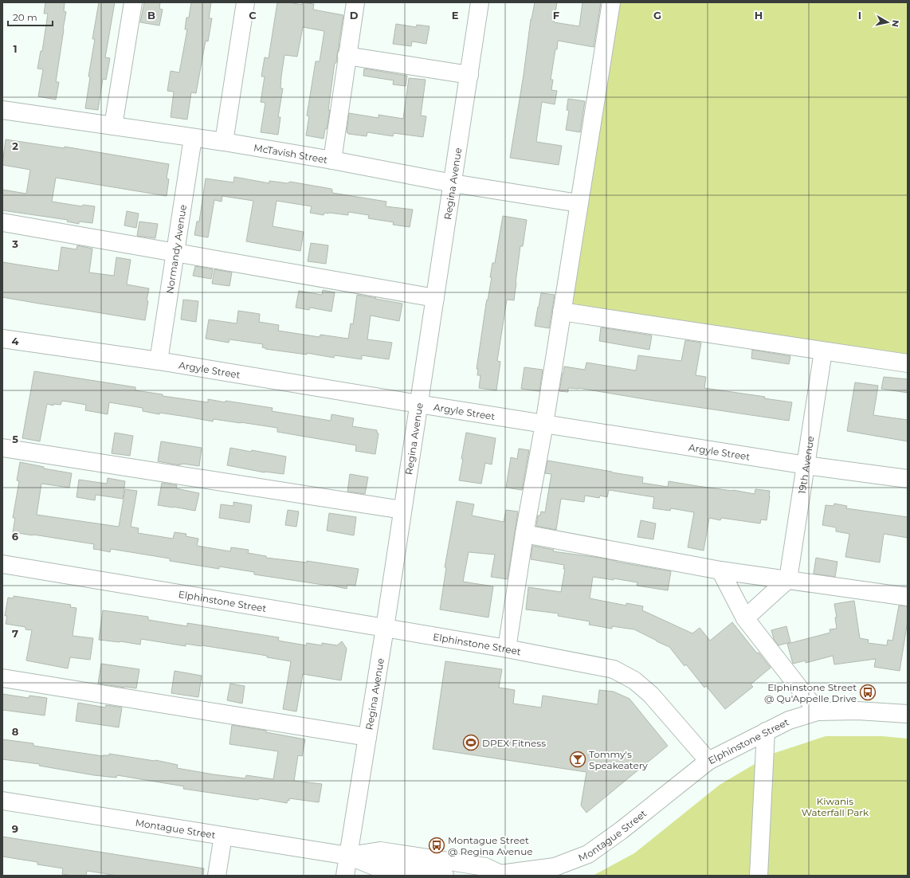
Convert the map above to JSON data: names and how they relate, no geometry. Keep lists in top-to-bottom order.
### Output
{
  "streets": {
    "street": [
      "McTavish Street",
      "Regina Avenue",
      "Normandy Avenue",
      "Argyle Street",
      "19th Avenue",
      "Elphinstone Street",
      "Montague Street"
    ]
  },
  "crossings": [
    ["McTavish Street", "Regina Avenue"],
    ["McTavish Street", "Normandy Avenue"],
    ["Regina Avenue", "Argyle Street"],
    ["Regina Avenue", "Elphinstone Street"],
    ["Regina Avenue", "Montague Street"],
    ["Normandy Avenue", "Argyle Street"],
    ["Argyle Street", "19th Avenue"],
    ["Elphinstone Street", "Montague Street"]
  ],
  "parks": ["Kiwanis Waterfall Park"],
  "places": {
    "bus stop": ["Elphinstone Street @ Qu'Appelle Drive", "Montague Street @ Regina Avenue"],
    "sports": ["DPEX Fitness"],
    "bar": ["Tommy's Speakeatery"]
  },
  "scale_bar": "20 m",
  "north": "right",
  "grid": {
    "columns": [
      "B",
      "C",
      "D",
      "E",
      "F",
      "G",
      "H",
      "I"
    ],
    "rows": [
      "1",
      "2",
      "3",
      "4",
      "5",
      "6",
      "7",
      "8",
      "9"
    ]
  }
}
